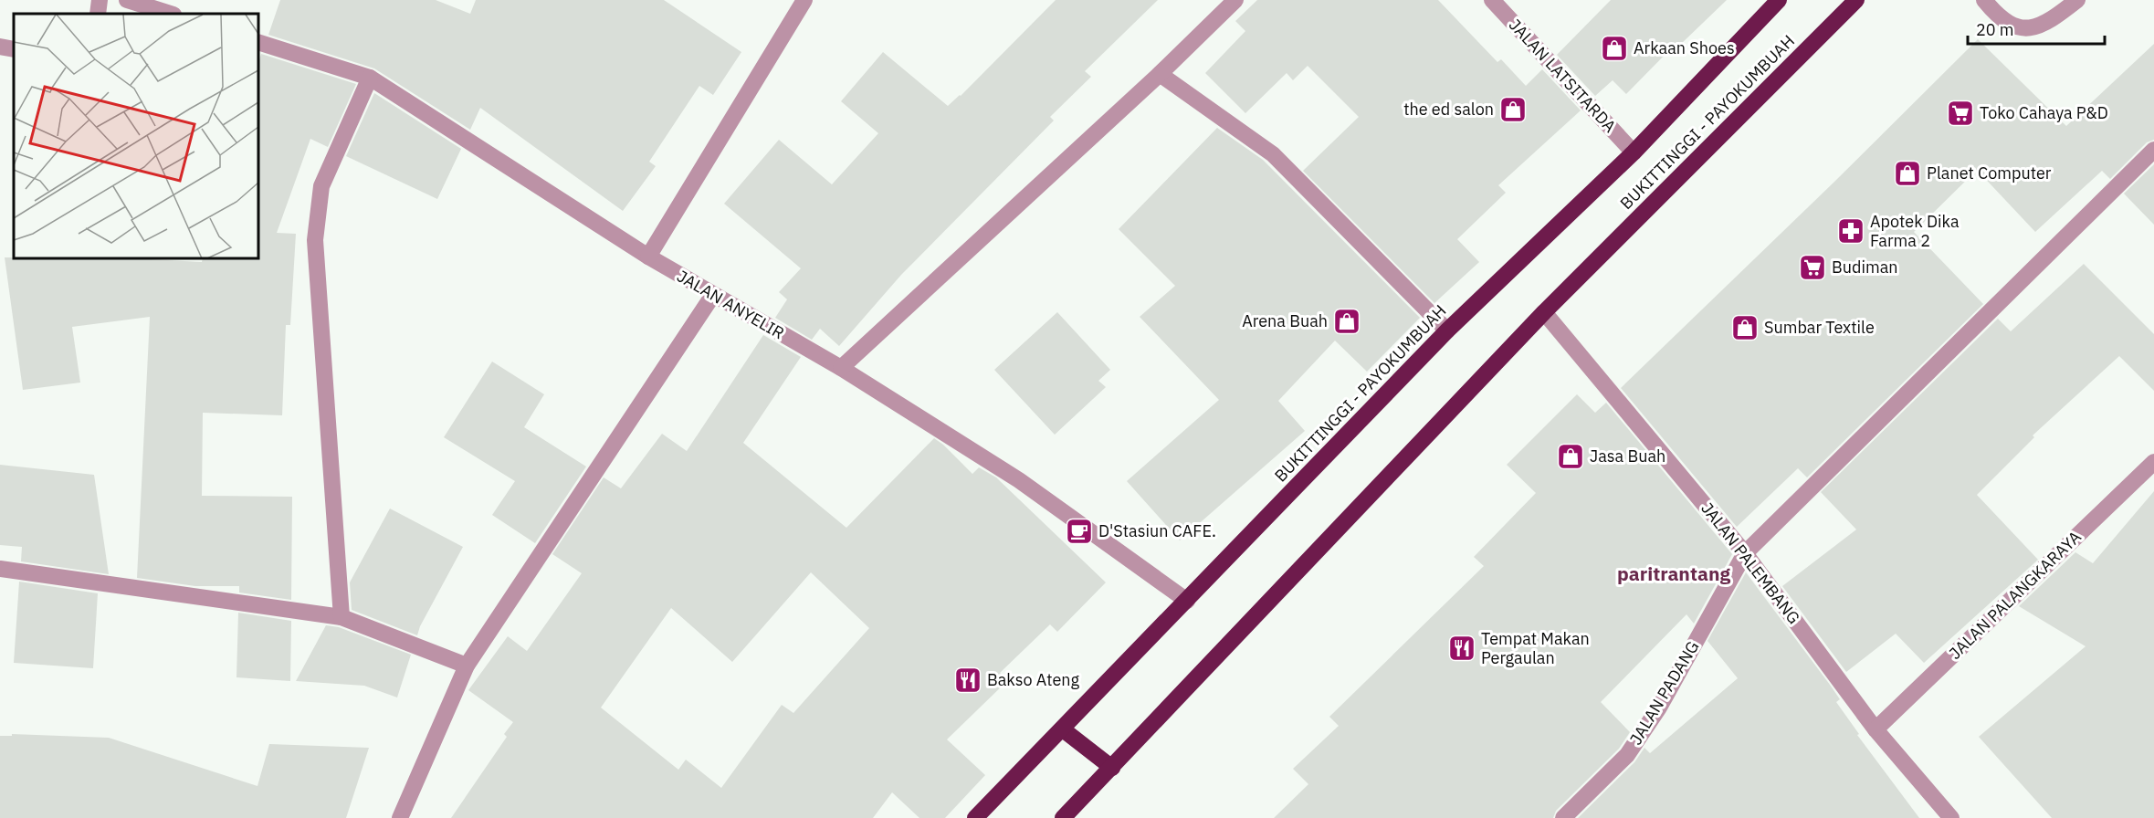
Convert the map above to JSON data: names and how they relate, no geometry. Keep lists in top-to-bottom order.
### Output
{
  "streets": {
    "highway": ["BUKITTINGGI - PAYOKUMBUAH"],
    "street": [
      "JALAN LATSITARDA",
      "JALAN ANYELIR",
      "JALAN PALEMBANG",
      "JALAN PALANGKARAYA",
      "JALAN PADANG"
    ]
  },
  "crossings": [
    ["JALAN LATSITARDA", "BUKITTINGGI - PAYOKUMBUAH"],
    ["BUKITTINGGI - PAYOKUMBUAH", "JALAN ANYELIR"],
    ["BUKITTINGGI - PAYOKUMBUAH", "JALAN PALEMBANG"],
    ["JALAN PALEMBANG", "JALAN PALANGKARAYA"],
    ["JALAN PALEMBANG", "JALAN PADANG"]
  ],
  "districts": ["paritrantang"],
  "places": {
    "shop": [
      "Arkaan Shoes",
      "the ed salon",
      "Planet Computer",
      "Arena Buah",
      "Sumbar Textile",
      "Jasa Buah"
    ],
    "supermarket": ["Toko Cahaya P&D", "Budiman"],
    "pharmacy": ["Apotek Dika Farma 2"],
    "cafe": ["D'Stasiun CAFE."],
    "restaurant": ["Tempat Makan Pergaulan", "Bakso Ateng"]
  },
  "scale_bar": "20 m"
}
